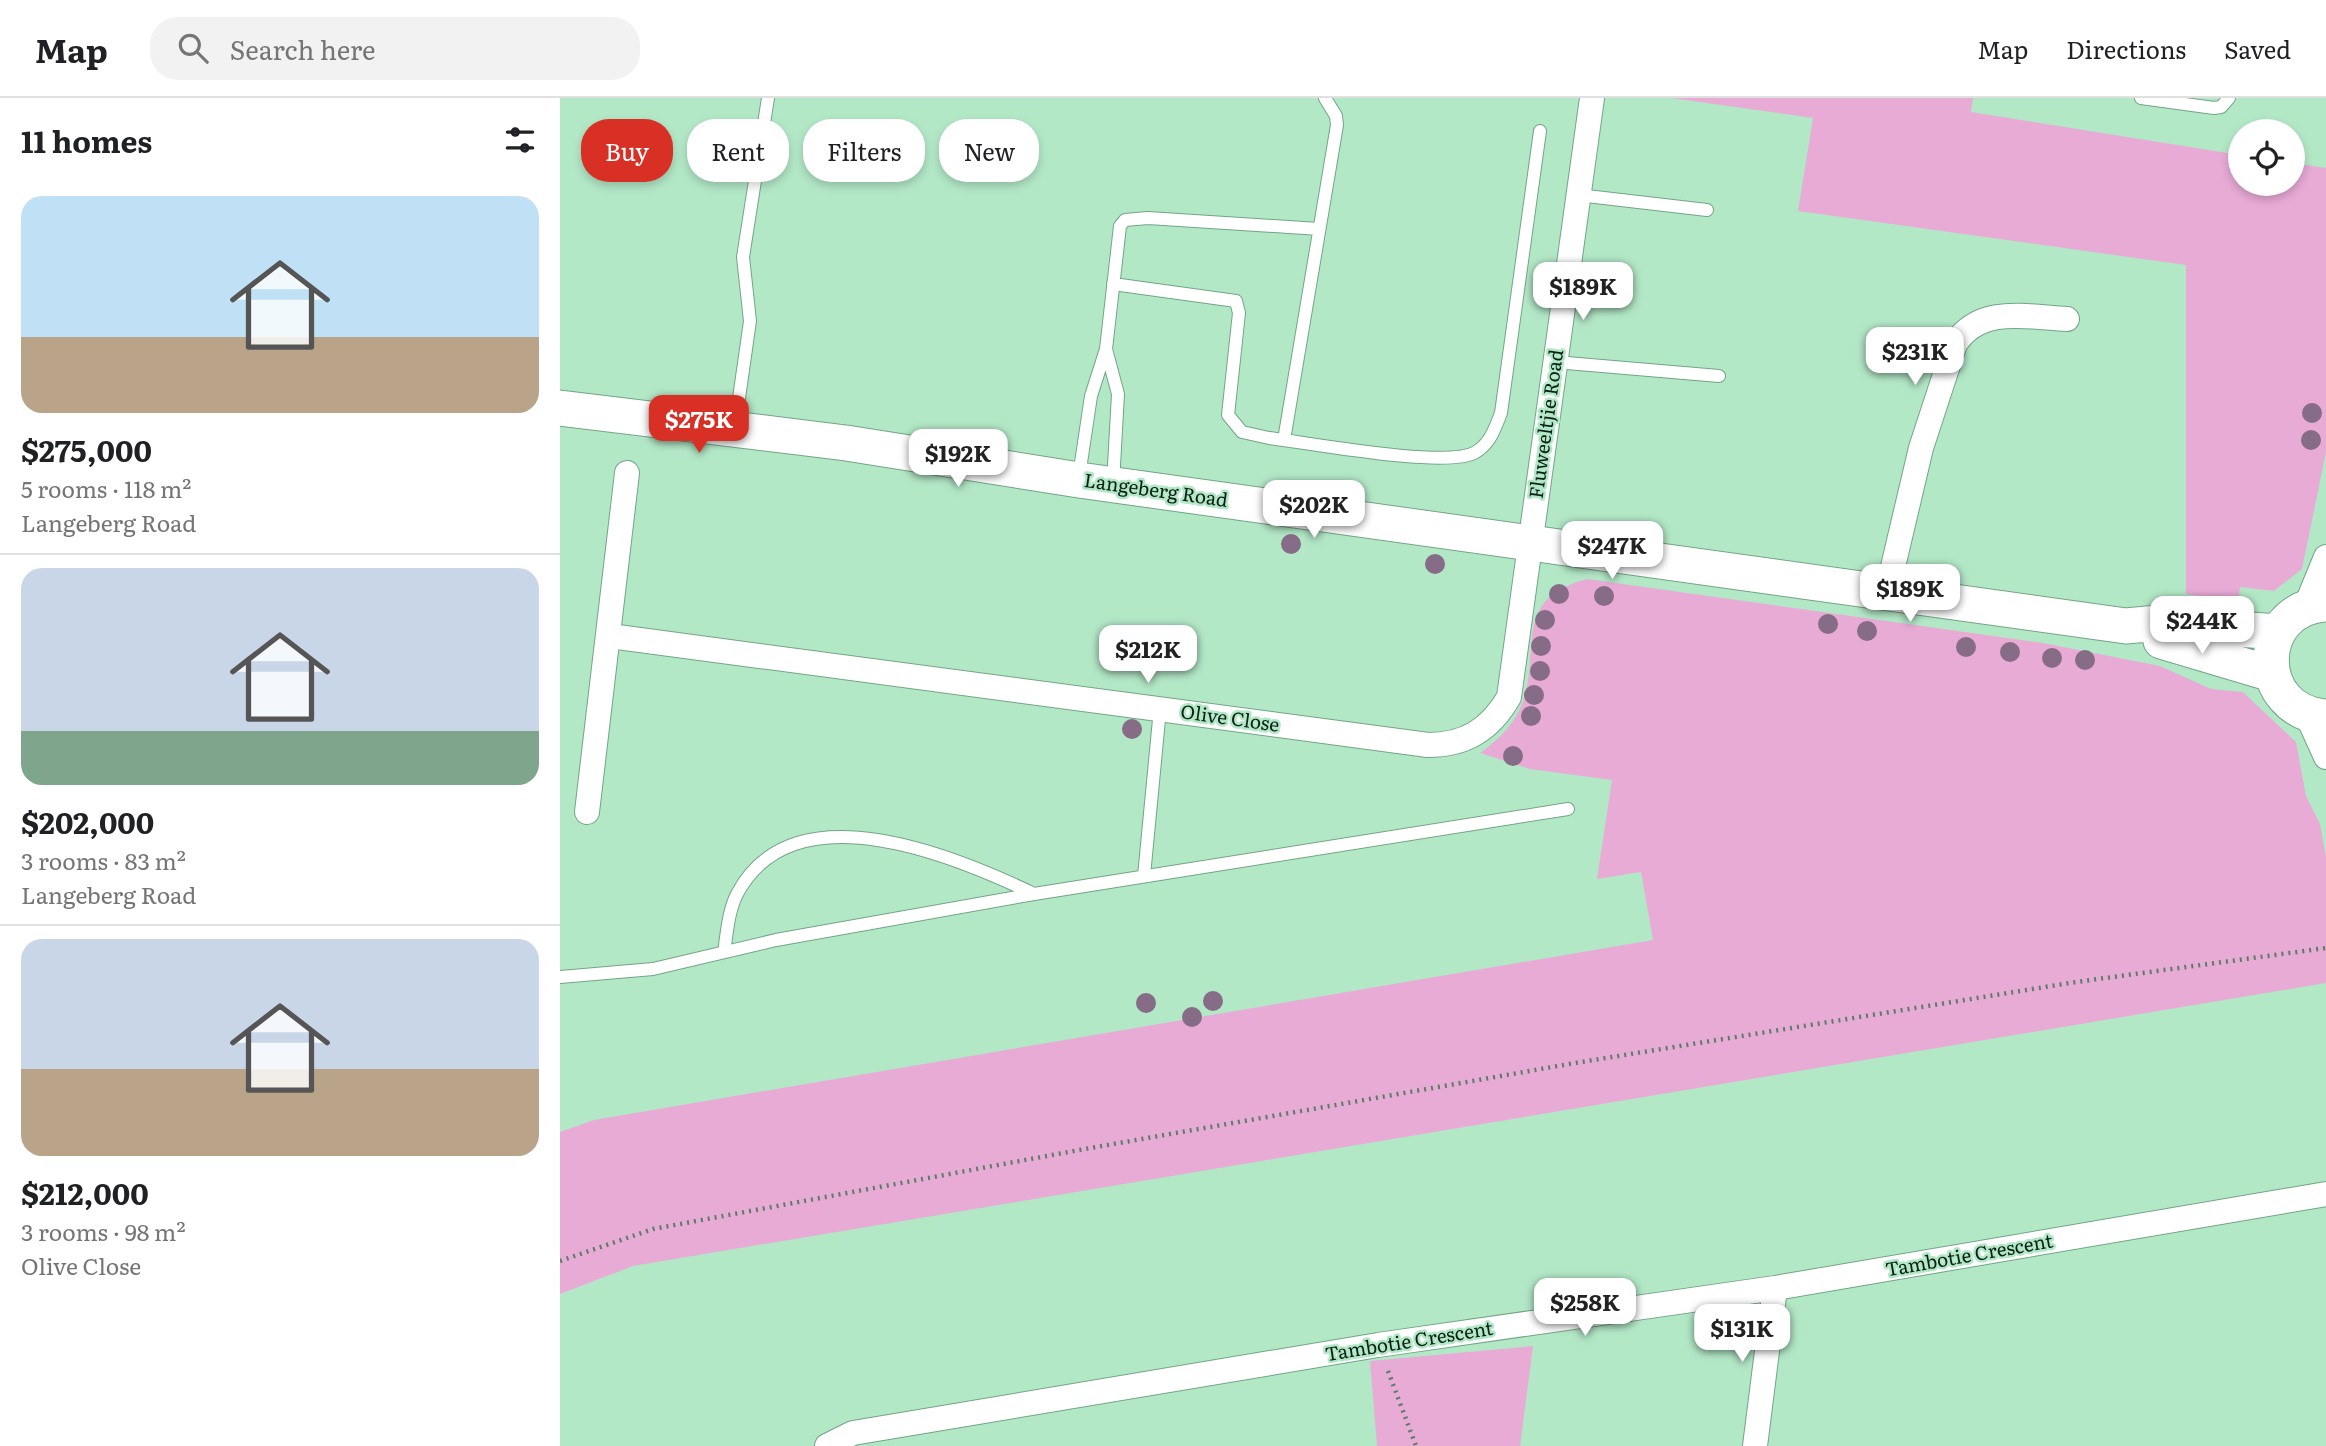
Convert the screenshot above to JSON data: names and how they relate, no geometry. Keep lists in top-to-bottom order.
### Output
{
  "streets": {
    "main road": ["Langeberg Road"],
    "street": ["Fluweeltjie Road", "Olive Close", "Tambotie Crescent"]
  },
  "crossings": [
    ["Fluweeltjie Road", "Langeberg Road"],
    ["Fluweeltjie Road", "Olive Close"],
    ["Langeberg Road", "Olive Close"]
  ],
  "page": {
    "header": "Map",
    "search": "Search here",
    "nav": ["Map", "Directions", "Saved"],
    "heading": "11 homes",
    "chip": [
      "Buy",
      "Rent",
      "Filters",
      "New"
    ],
    "list": [
      {
        "name": "$275,000",
        "note": "5 rooms · 118 m² · Langeberg Road"
      },
      {
        "name": "$202,000",
        "note": "3 rooms · 83 m² · Langeberg Road"
      },
      {
        "name": "$212,000",
        "note": "3 rooms · 98 m² · Olive Close"
      }
    ],
    "price": [
      "$189K",
      "$231K",
      "$275K",
      "$192K",
      "$202K",
      "$247K",
      "$189K",
      "$244K",
      "$212K",
      "$258K",
      "$131K"
    ]
  }
}
